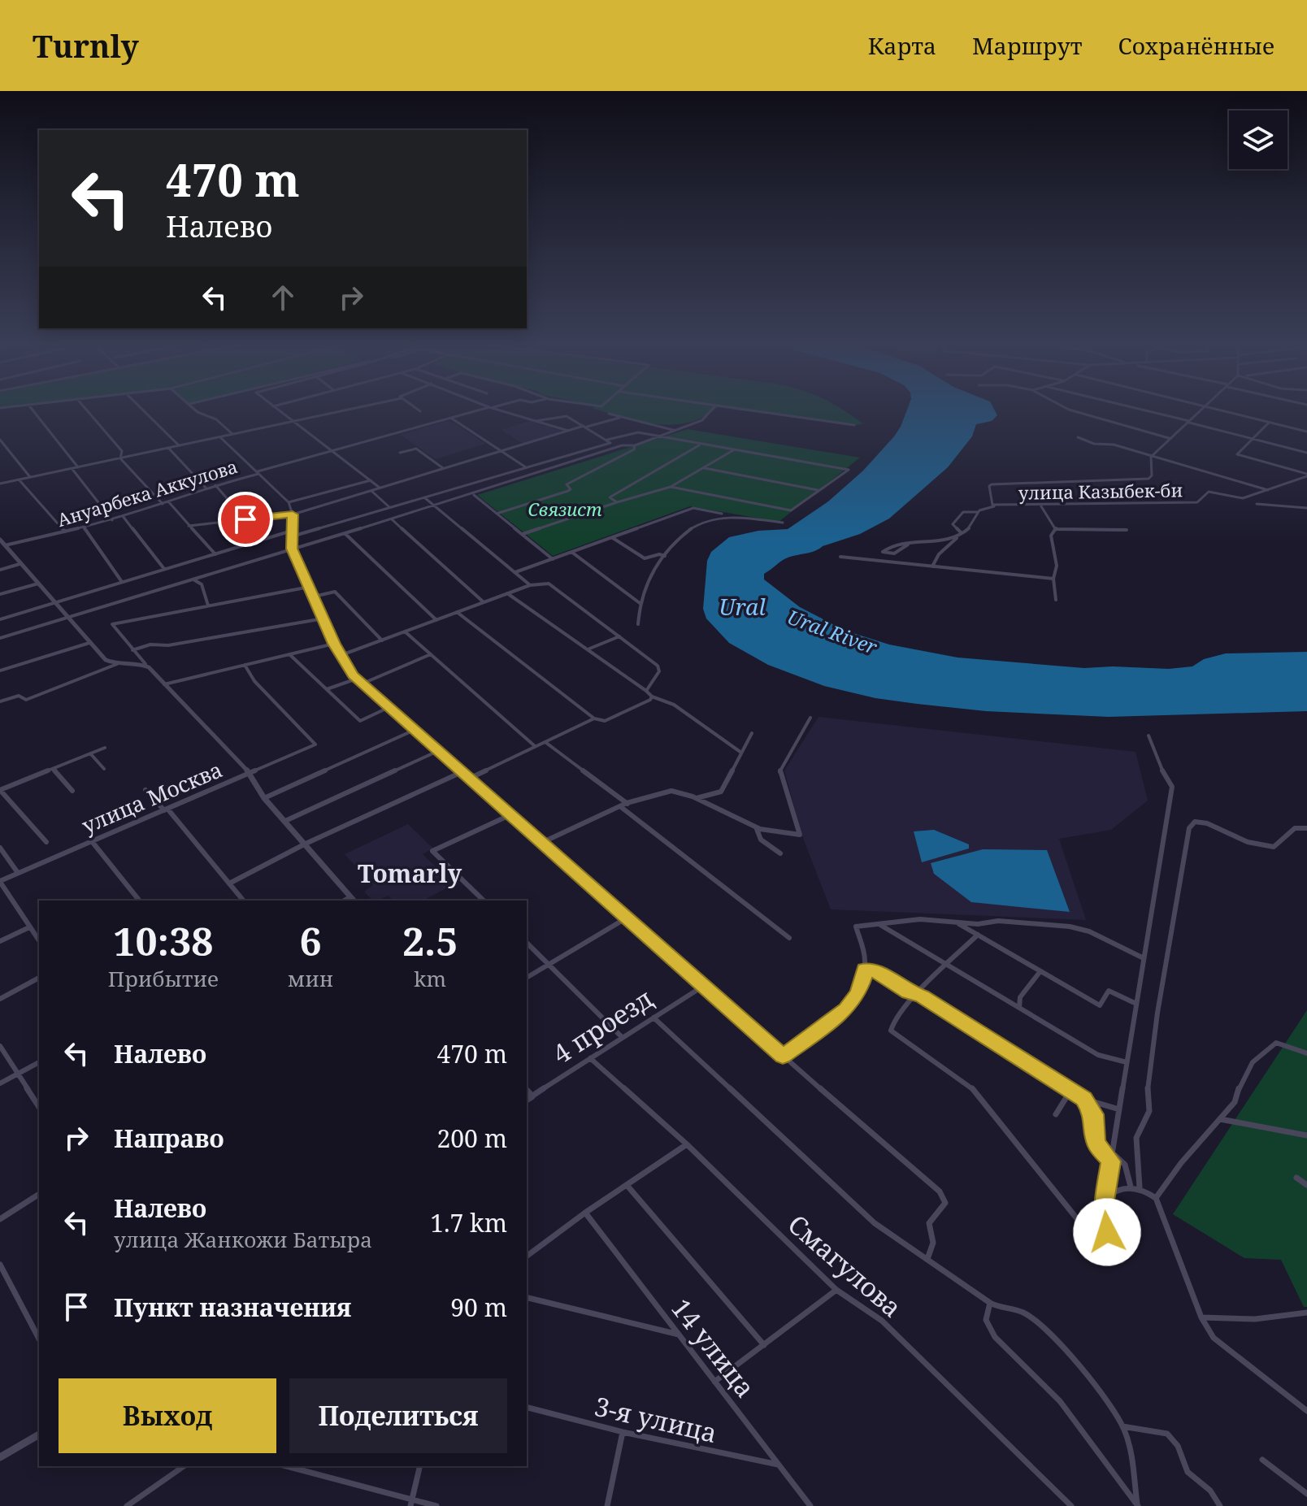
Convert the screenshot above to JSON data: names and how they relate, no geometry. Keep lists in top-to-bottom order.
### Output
{
  "streets": {
    "street": [
      "улица Казыбек-би",
      "Ануарбека Аккулова",
      "улица Москва",
      "4 проезд",
      "Смагулова",
      "14 улица",
      "3-я улица"
    ]
  },
  "crossings": [
    ["4 проезд", "Смагулова"],
    ["14 улица", "3-я улица"]
  ],
  "districts": ["Tomarly"],
  "water": ["Ural", "Ural River"],
  "parks": ["Связист"],
  "page": {
    "header": "Turnly",
    "nav": ["Карта", "Маршрут", "Сохранённые"],
    "turn": ["470 m", "Налево"],
    "eta": [
      "10:38",
      "Прибытие",
      "6",
      "мин",
      "2.5",
      "km"
    ],
    "list": [
      {
        "name": "Налево",
        "value": "470 m"
      },
      {
        "name": "Направо",
        "value": "200 m"
      },
      {
        "name": "Налево",
        "note": "улица Жанкожи Батыра",
        "value": "1.7 km"
      },
      {
        "name": "Пункт назначения",
        "value": "90 m"
      }
    ],
    "buttons": ["Выход", "Поделиться"]
  }
}
